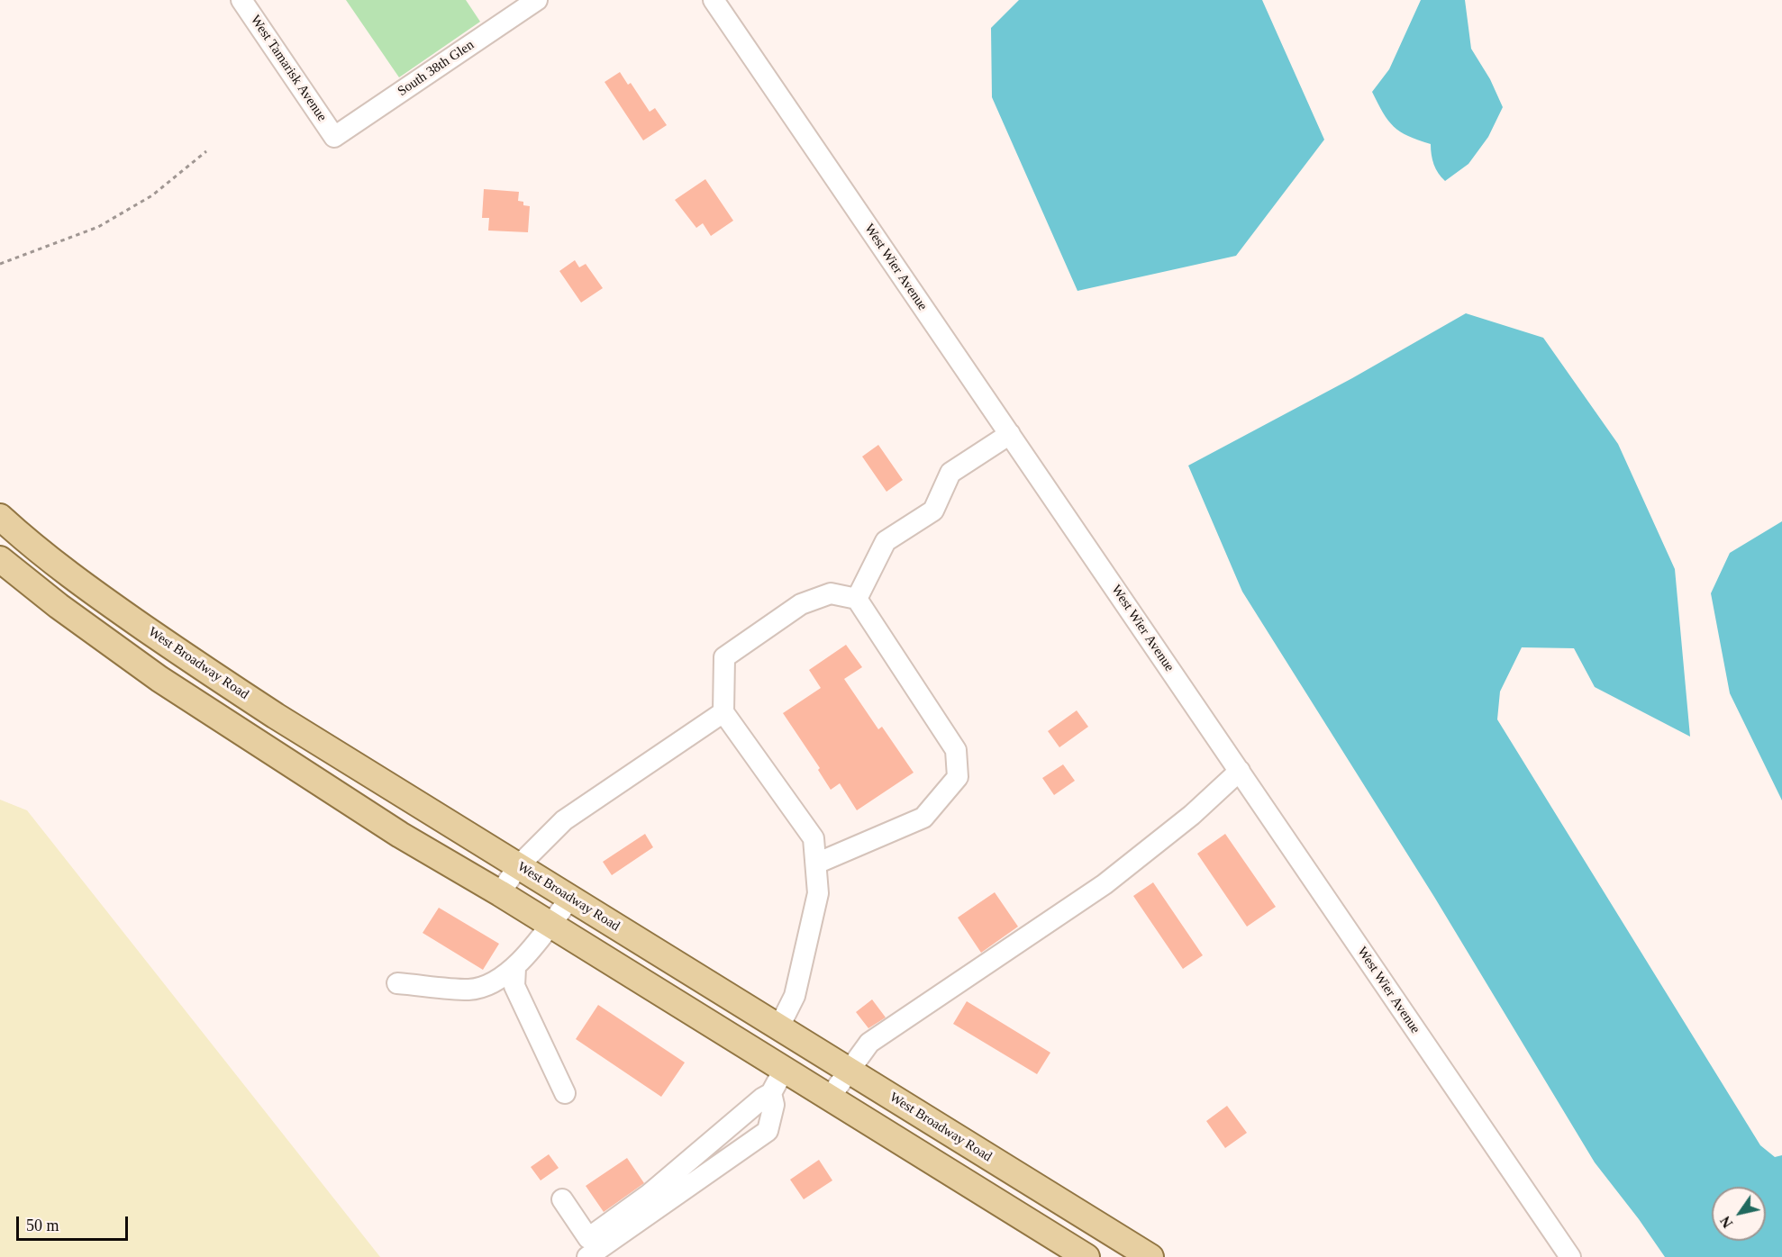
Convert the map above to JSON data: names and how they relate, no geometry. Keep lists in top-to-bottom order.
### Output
{
  "streets": {
    "main road": ["West Broadway Road"],
    "street": ["West Tamarisk Avenue", "South 38th Glen", "West Wier Avenue"]
  },
  "crossings": [
    ["West Tamarisk Avenue", "South 38th Glen"]
  ],
  "scale_bar": "50 m",
  "north": "bottom left"
}
